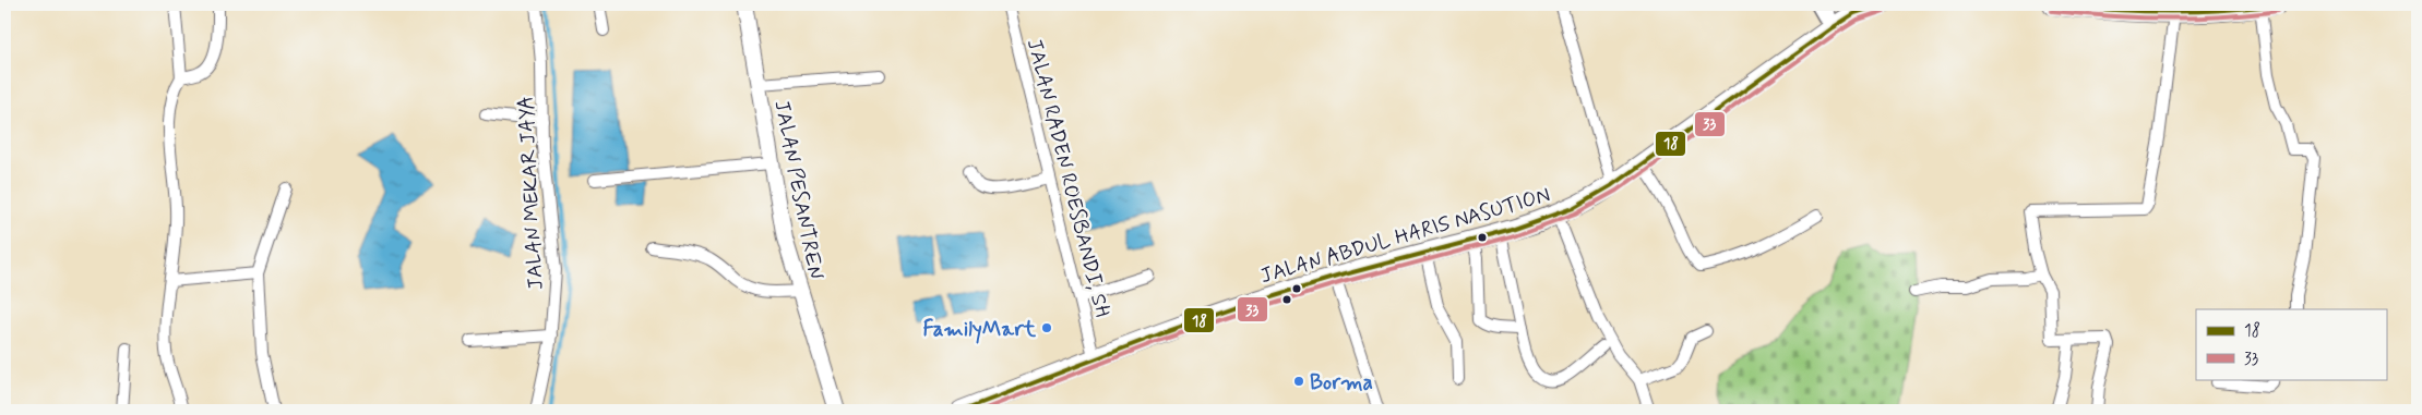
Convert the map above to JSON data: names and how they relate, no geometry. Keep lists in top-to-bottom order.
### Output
{
  "streets": {
    "highway": ["JALAN ABDUL HARIS NASUTION"],
    "street": ["JALAN RADEN ROESBANDI, SH", "JALAN PESANTREN", "JALAN MEKAR JAYA"]
  },
  "crossings": [
    ["JALAN RADEN ROESBANDI, SH", "JALAN ABDUL HARIS NASUTION"]
  ],
  "places": ["FamilyMart", "Borma"],
  "lines": ["transit line 18", "transit line 33"],
  "legend": ["18", "33"]
}
